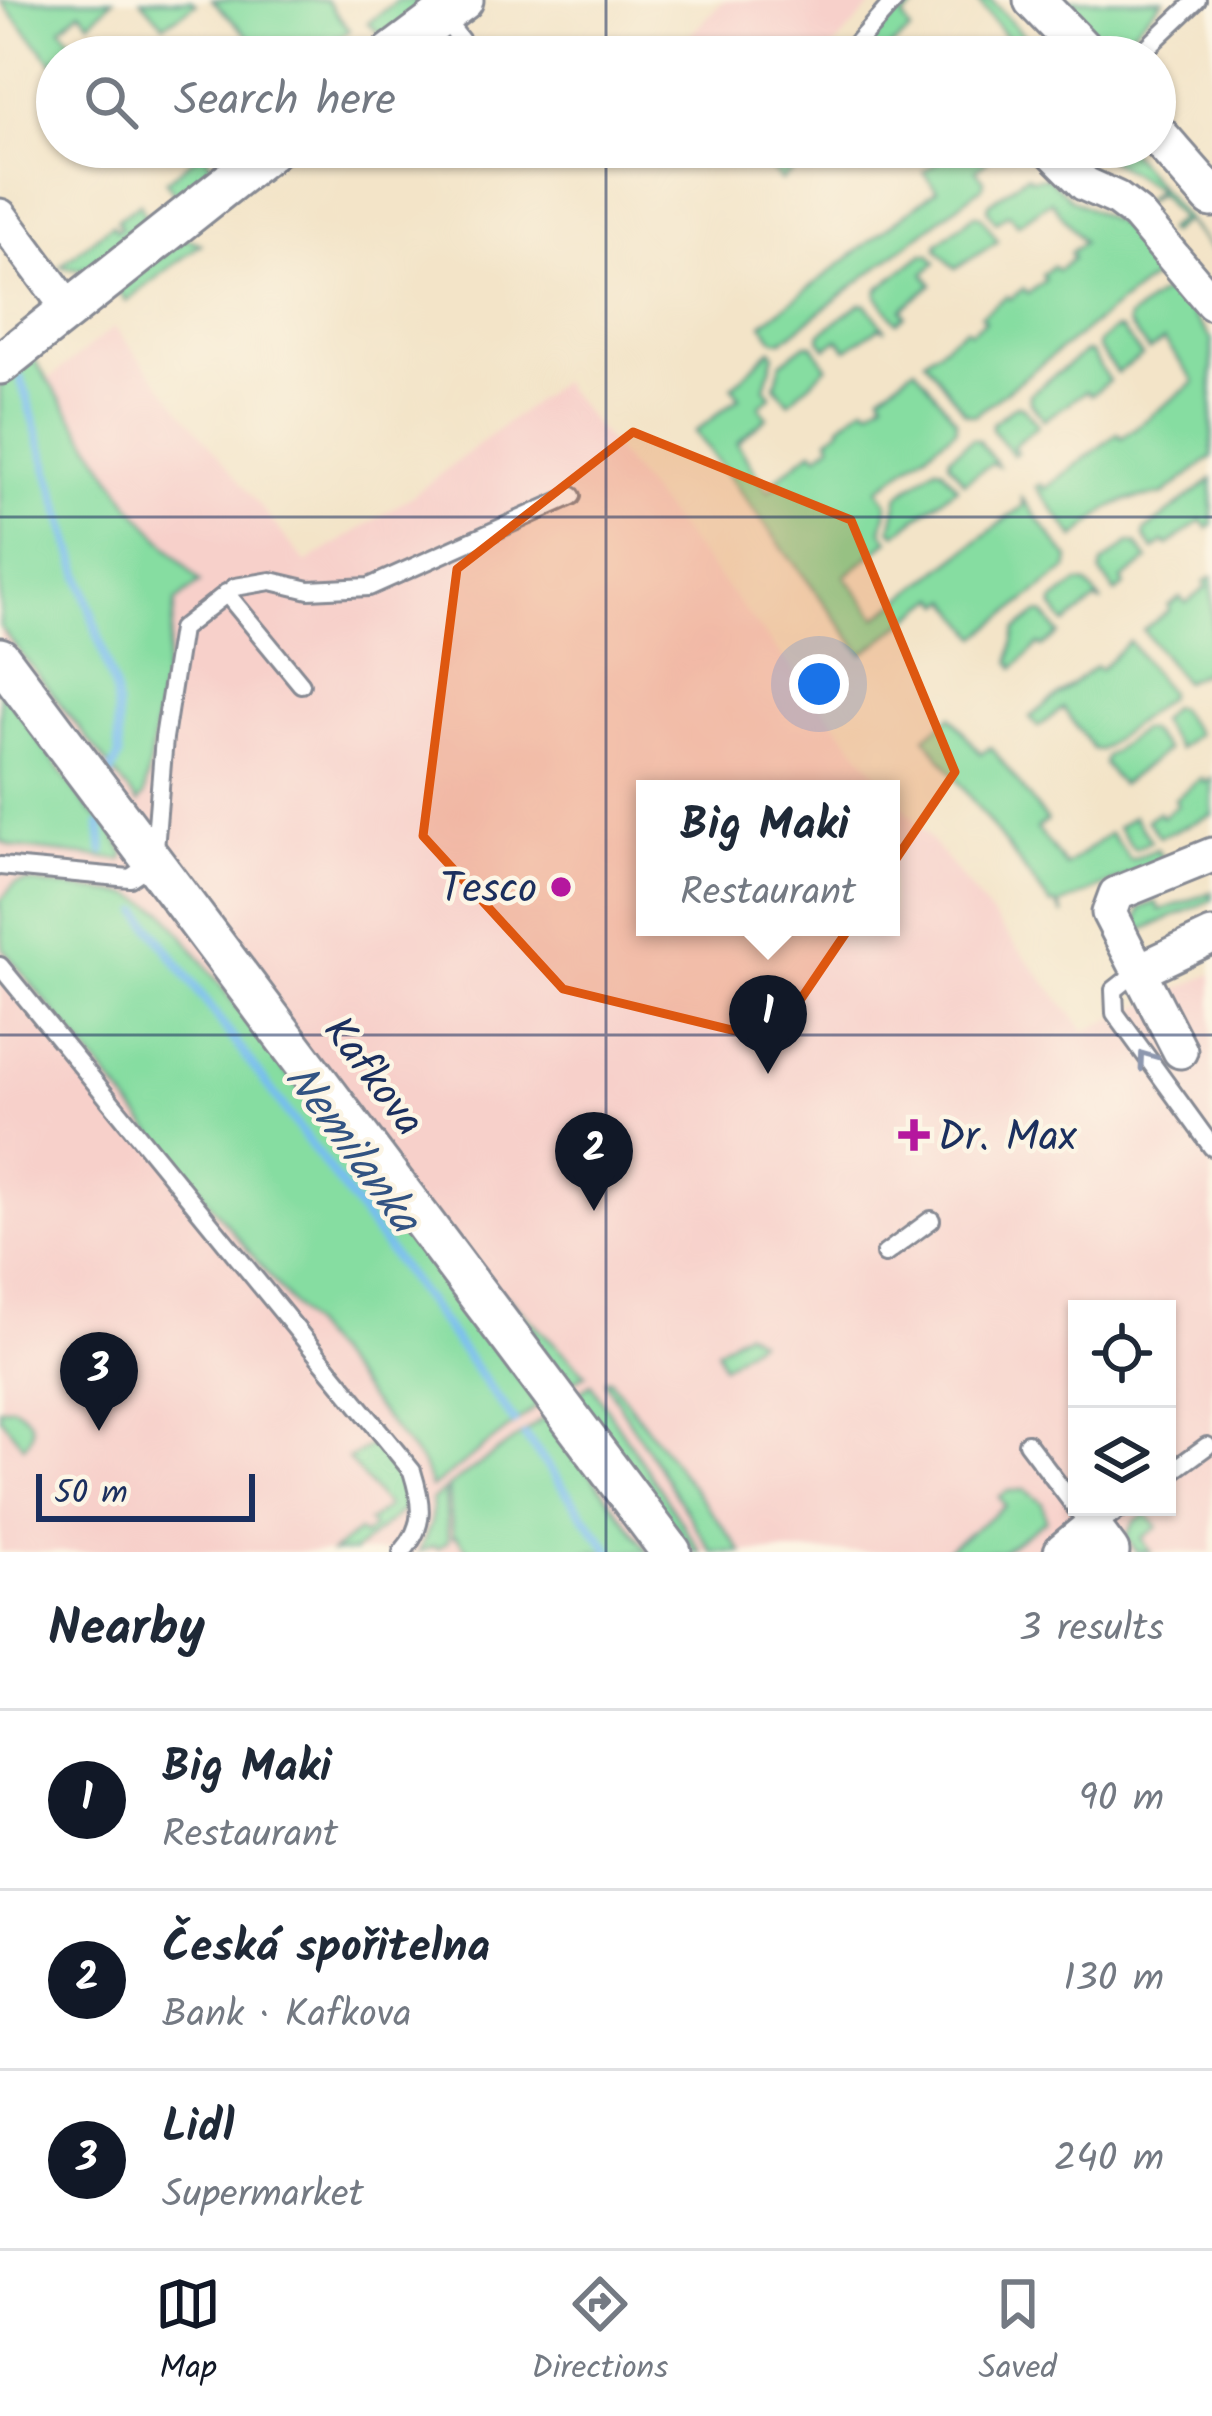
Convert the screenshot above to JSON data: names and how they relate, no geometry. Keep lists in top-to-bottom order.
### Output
{
  "streets": {
    "street": ["Kafkova"]
  },
  "water": ["Nemilanka"],
  "places": {
    "other": ["Tesco"],
    "health": ["Dr. Max"]
  },
  "scale_bar": "50 m",
  "page": {
    "search": "Search here",
    "popup": ["Big Maki", "Restaurant"],
    "pins": ["1", "2", "3"],
    "scale": "50 m",
    "heading": ["Nearby", "3 results"],
    "list": [
      {
        "mark": "1",
        "name": "Big Maki",
        "note": "Restaurant",
        "value": "90 m"
      },
      {
        "mark": "2",
        "name": "Česká spořitelna",
        "note": "Bank · Kafkova",
        "value": "130 m"
      },
      {
        "mark": "3",
        "name": "Lidl",
        "note": "Supermarket",
        "value": "240 m"
      }
    ],
    "nav": ["Map", "Directions", "Saved"]
  }
}
